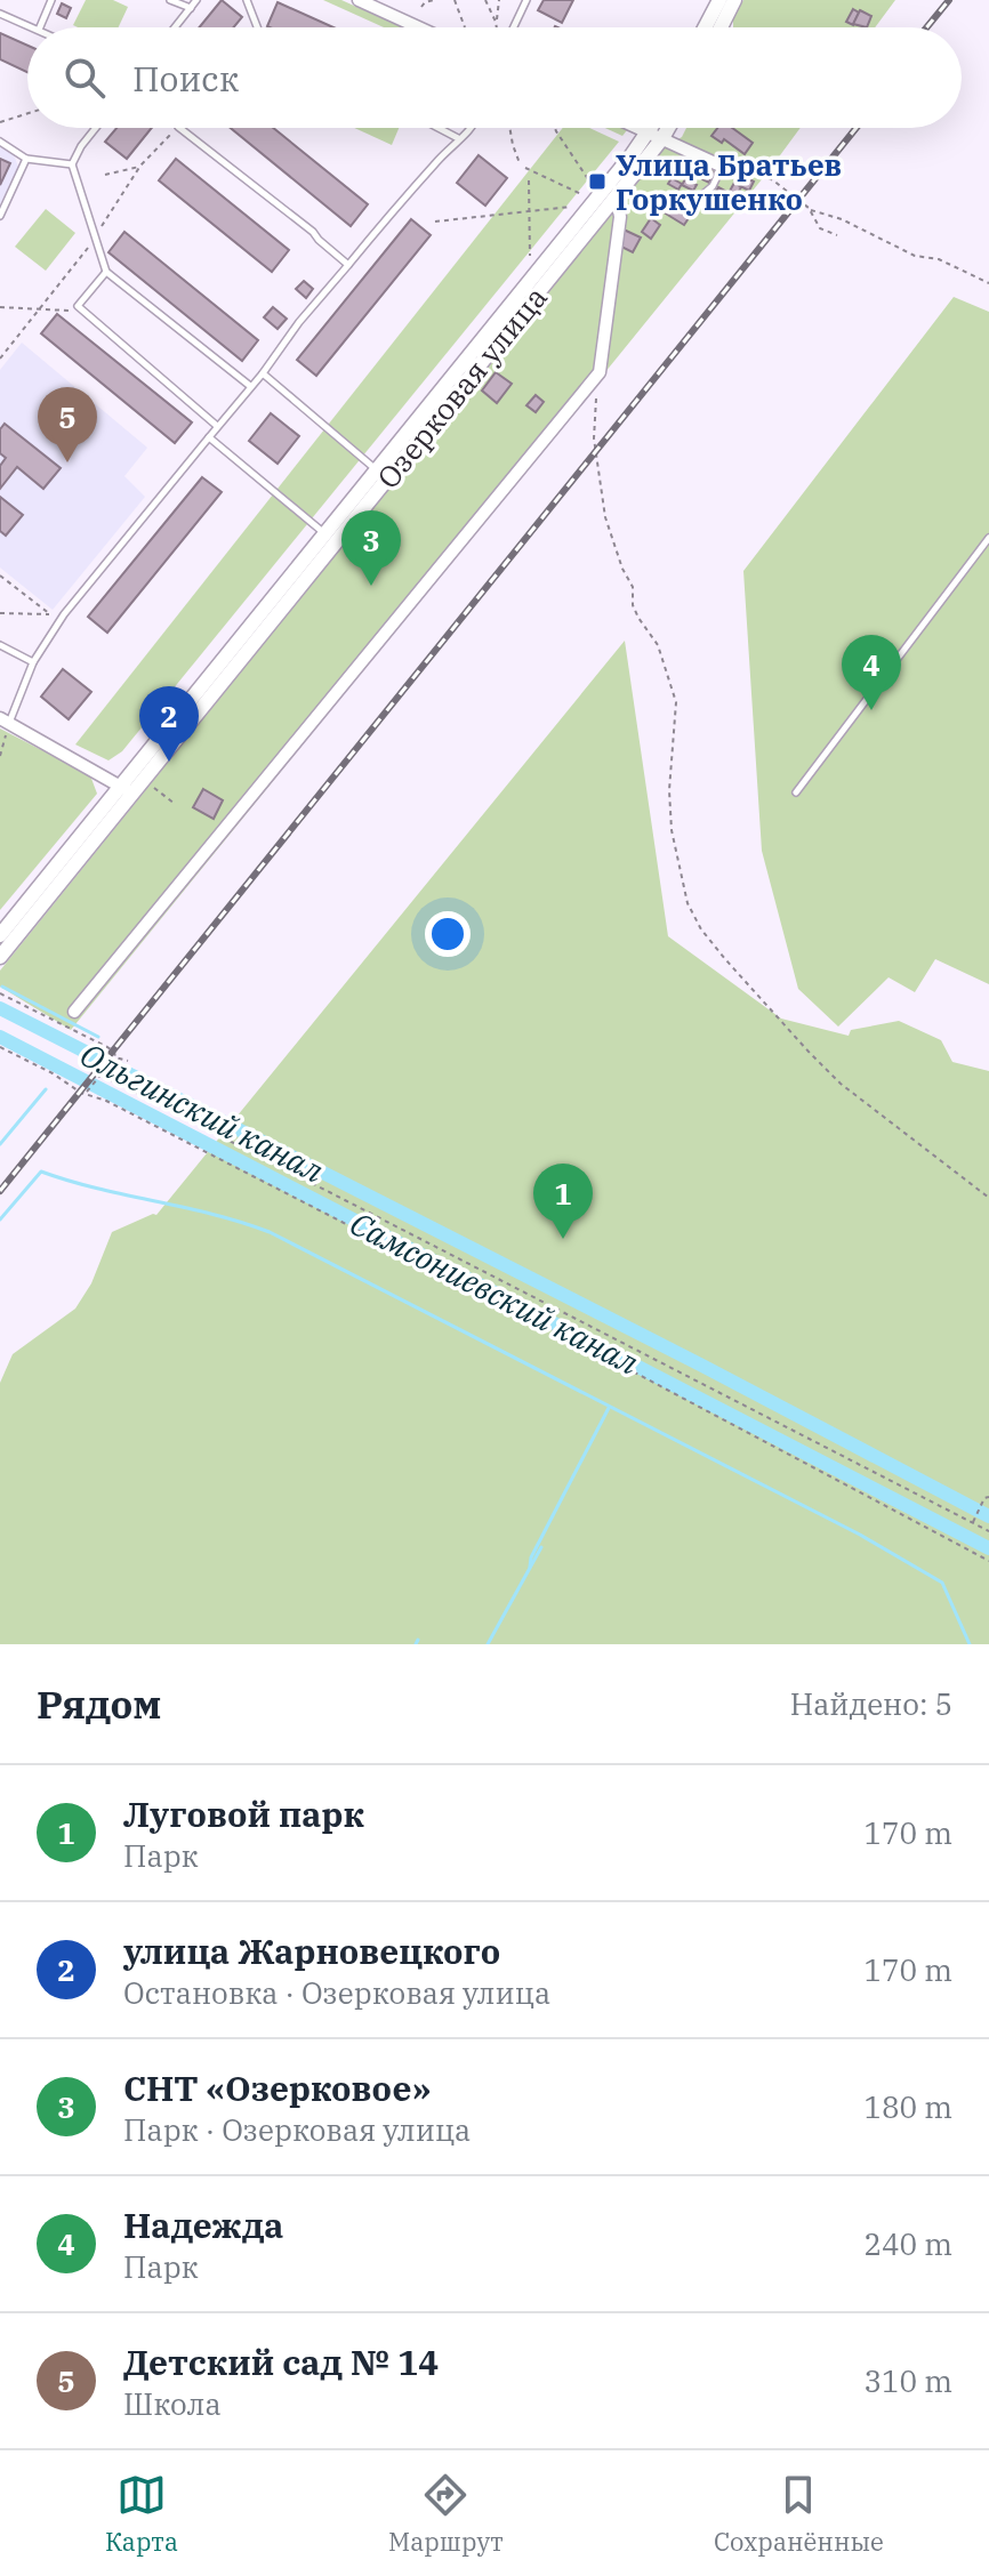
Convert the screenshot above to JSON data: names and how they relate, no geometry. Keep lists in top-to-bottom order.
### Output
{
  "streets": {
    "street": ["Озерковая улица"]
  },
  "water": ["Ольгинский канал", "Самсониевский канал"],
  "places": {
    "transit": ["Улица Братьев Горкушенко"]
  },
  "page": {
    "search": "Поиск",
    "pins": [
      "5",
      "3",
      "4",
      "2",
      "1"
    ],
    "heading": ["Рядом", "Найдено: 5"],
    "list": [
      {
        "mark": "1",
        "name": "Луговой парк",
        "note": "Парк",
        "value": "170 m"
      },
      {
        "mark": "2",
        "name": "улица Жарновецкого",
        "note": "Остановка · Озерковая улица",
        "value": "170 m"
      },
      {
        "mark": "3",
        "name": "СНТ «Озерковое»",
        "note": "Парк · Озерковая улица",
        "value": "180 m"
      },
      {
        "mark": "4",
        "name": "Надежда",
        "note": "Парк",
        "value": "240 m"
      },
      {
        "mark": "5",
        "name": "Детский сад № 14",
        "note": "Школа",
        "value": "310 m"
      }
    ],
    "nav": ["Карта", "Маршрут", "Сохранённые"]
  }
}
